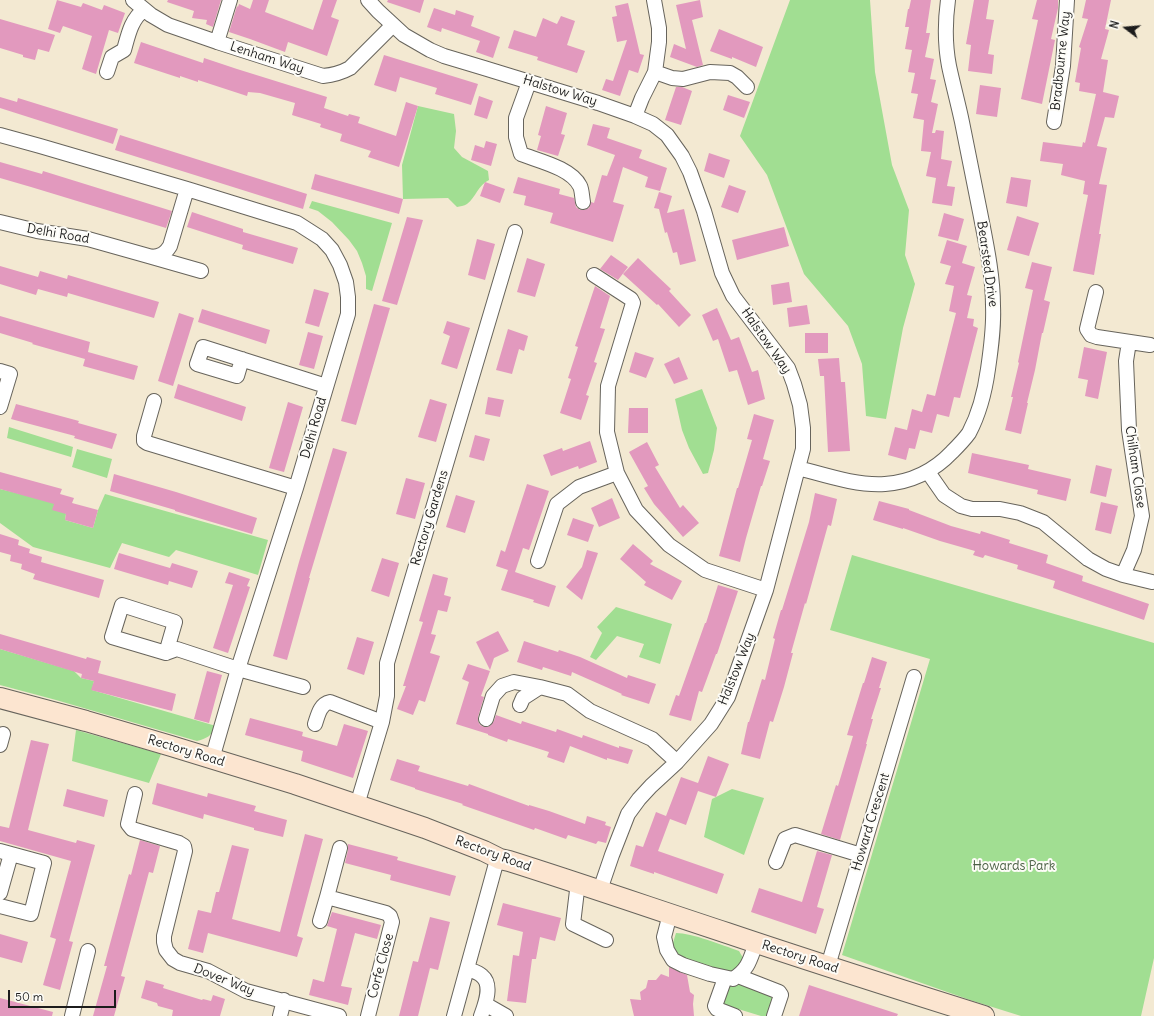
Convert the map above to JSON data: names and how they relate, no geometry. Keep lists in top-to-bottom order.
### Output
{
  "streets": {
    "street": [
      "Lenham Way",
      "Bradbourne Way",
      "Halstow Way",
      "Delhi Road",
      "Bearsted Drive",
      "Chilham Close",
      "Rectory Gardens",
      "Rectory Road",
      "Howard Crescent",
      "Corfe Close",
      "Dover Way"
    ]
  },
  "crossings": [
    ["Lenham Way", "Halstow Way"],
    ["Halstow Way", "Bearsted Drive"],
    ["Halstow Way", "Rectory Road"],
    ["Delhi Road", "Rectory Road"],
    ["Rectory Gardens", "Rectory Road"],
    ["Rectory Road", "Howard Crescent"]
  ],
  "parks": ["Howards Park"],
  "scale_bar": "50 m",
  "north": "left"
}
